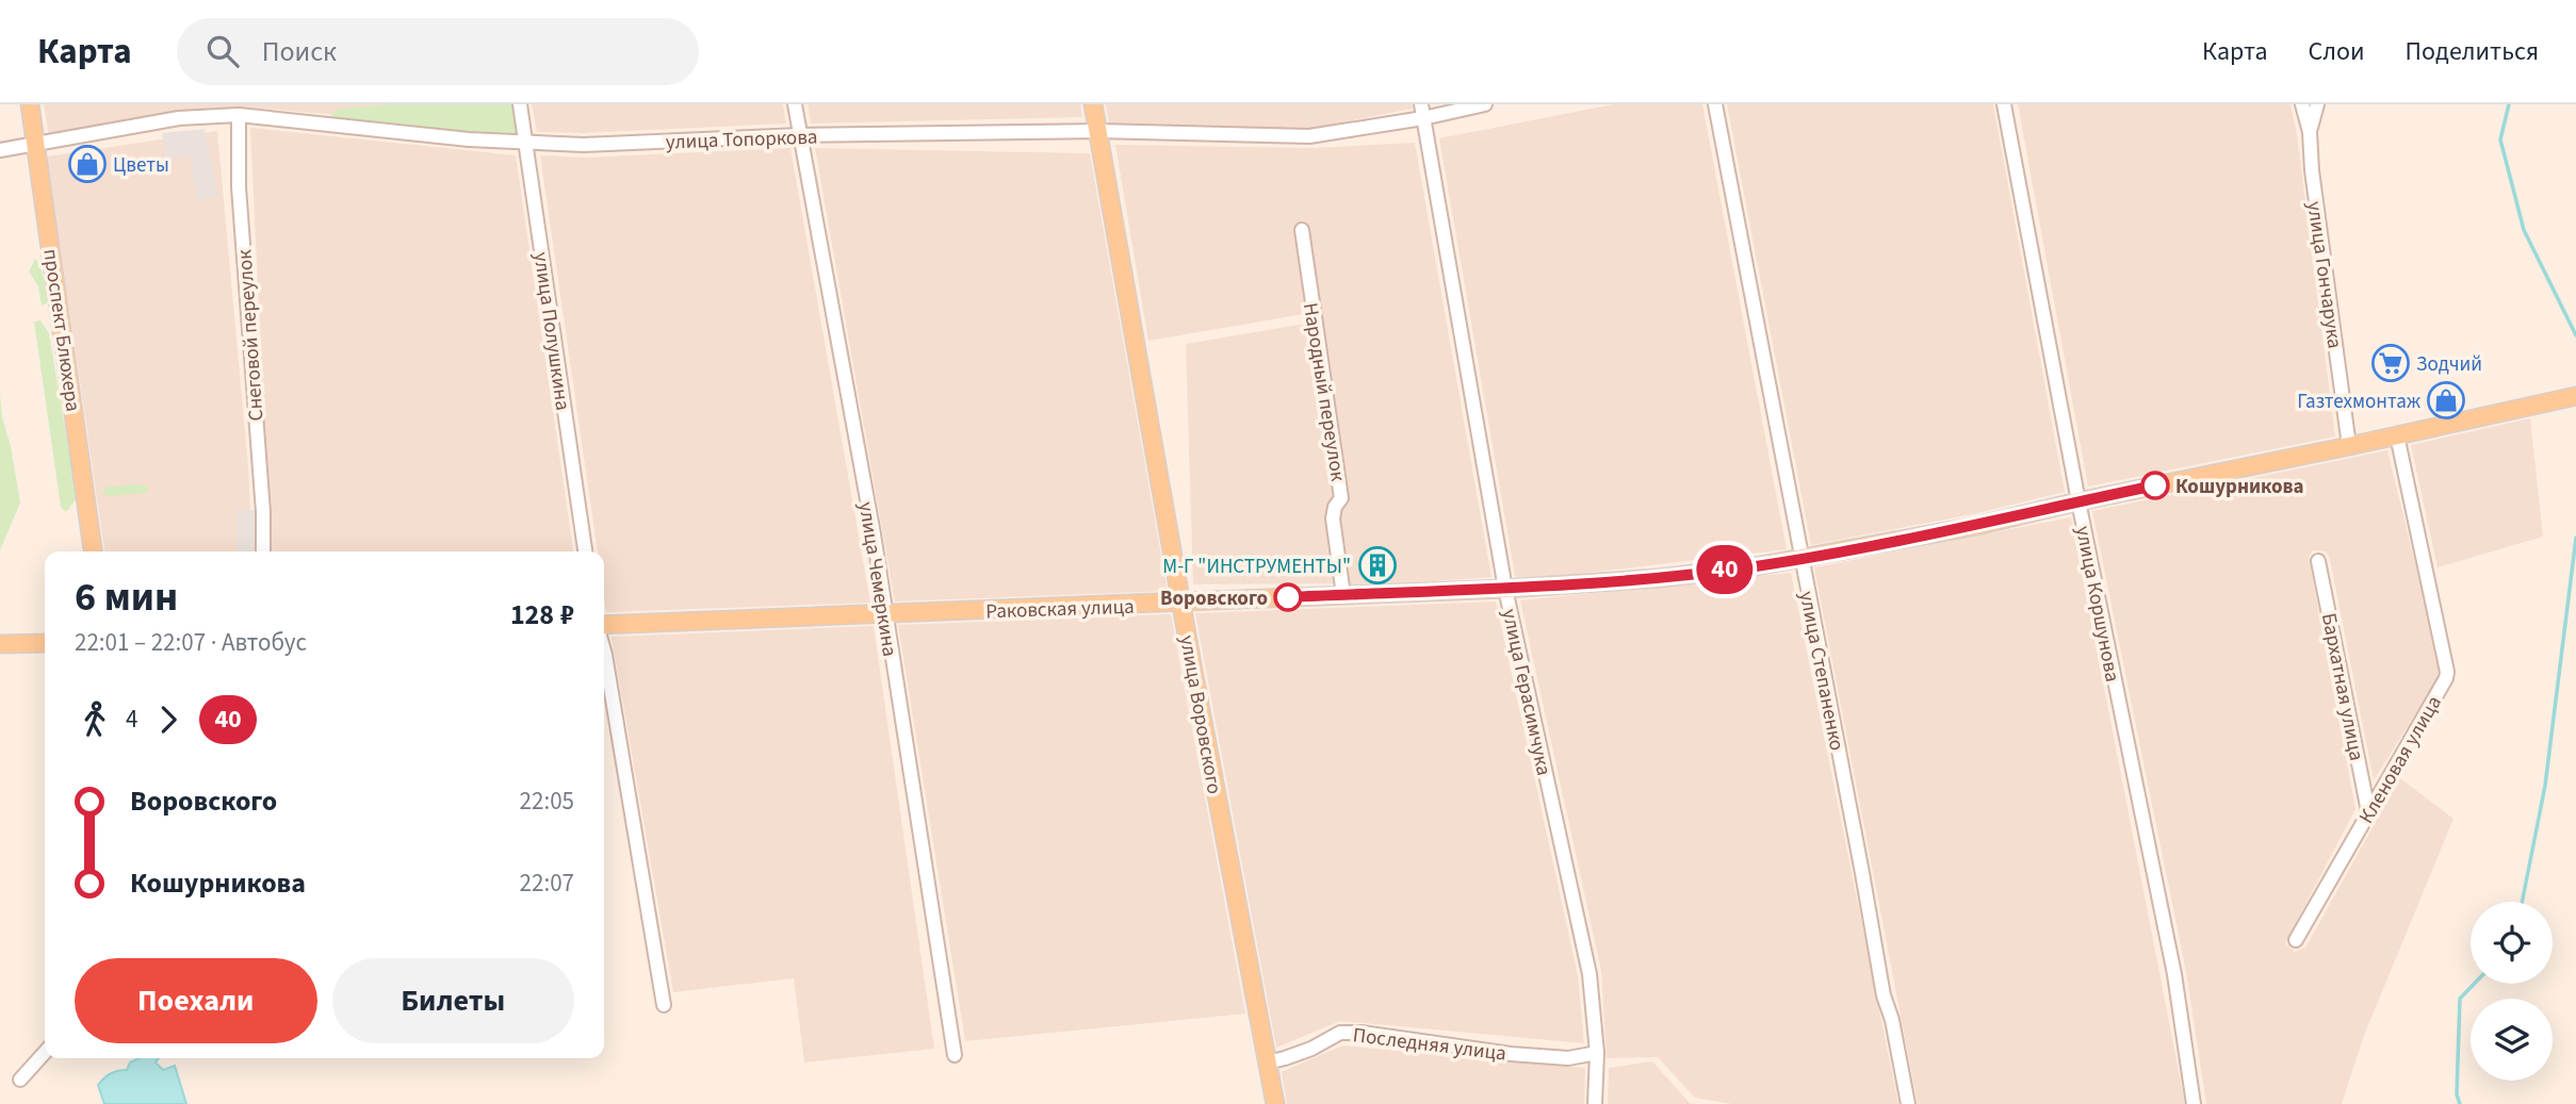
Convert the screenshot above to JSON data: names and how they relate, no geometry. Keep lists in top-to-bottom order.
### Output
{
  "streets": {
    "main road": ["проспект Блюхера", "Раковская улица", "улица Воровского"],
    "street": [
      "улица Топоркова",
      "улица Гончарука",
      "улица Полушкина",
      "Снеговой переулок",
      "Народный переулок",
      "улица Чемеркина",
      "улица Коршунова",
      "улица Степаненко",
      "Бархатная улица",
      "улица Герасимчука",
      "Кленовая улица",
      "Последняя улица"
    ]
  },
  "crossings": [
    ["улица Топоркова", "проспект Блюхера"],
    ["улица Топоркова", "улица Полушкина"],
    ["улица Топоркова", "Снеговой переулок"],
    ["улица Топоркова", "улица Чемеркина"],
    ["улица Топоркова", "улица Герасимчука"],
    ["улица Топоркова", "улица Воровского"],
    ["улица Гончарука", "Раковская улица"],
    ["Народный переулок", "Раковская улица"],
    ["улица Чемеркина", "Раковская улица"],
    ["улица Коршунова", "Раковская улица"],
    ["Раковская улица", "улица Степаненко"],
    ["Раковская улица", "улица Герасимчука"],
    ["Раковская улица", "улица Воровского"],
    ["Раковская улица", "Кленовая улица"],
    ["Бархатная улица", "Кленовая улица"],
    ["улица Герасимчука", "Последняя улица"],
    ["улица Воровского", "Последняя улица"]
  ],
  "places": {
    "shop": ["Цветы", "Газтехмонтаж"],
    "supermarket": ["Зодчий"],
    "other": ["Кошурникова", "Воровского"],
    "building": ["М-Г \"ИНСТРУМЕНТЫ\""]
  },
  "lines": ["bus line 40"],
  "page": {
    "header": "Карта",
    "search": "Поиск",
    "nav": ["Карта", "Слои", "Поделиться"],
    "on_map": "40",
    "heading": ["6 мин", "22:01 – 22:07 · Автобус", "128 ₽"],
    "legs": ["4", "40"],
    "list": [
      {
        "name": "Воровского",
        "value": "22:05"
      },
      {
        "name": "Кошурникова",
        "value": "22:07"
      }
    ],
    "buttons": ["Поехали", "Билеты"]
  }
}
